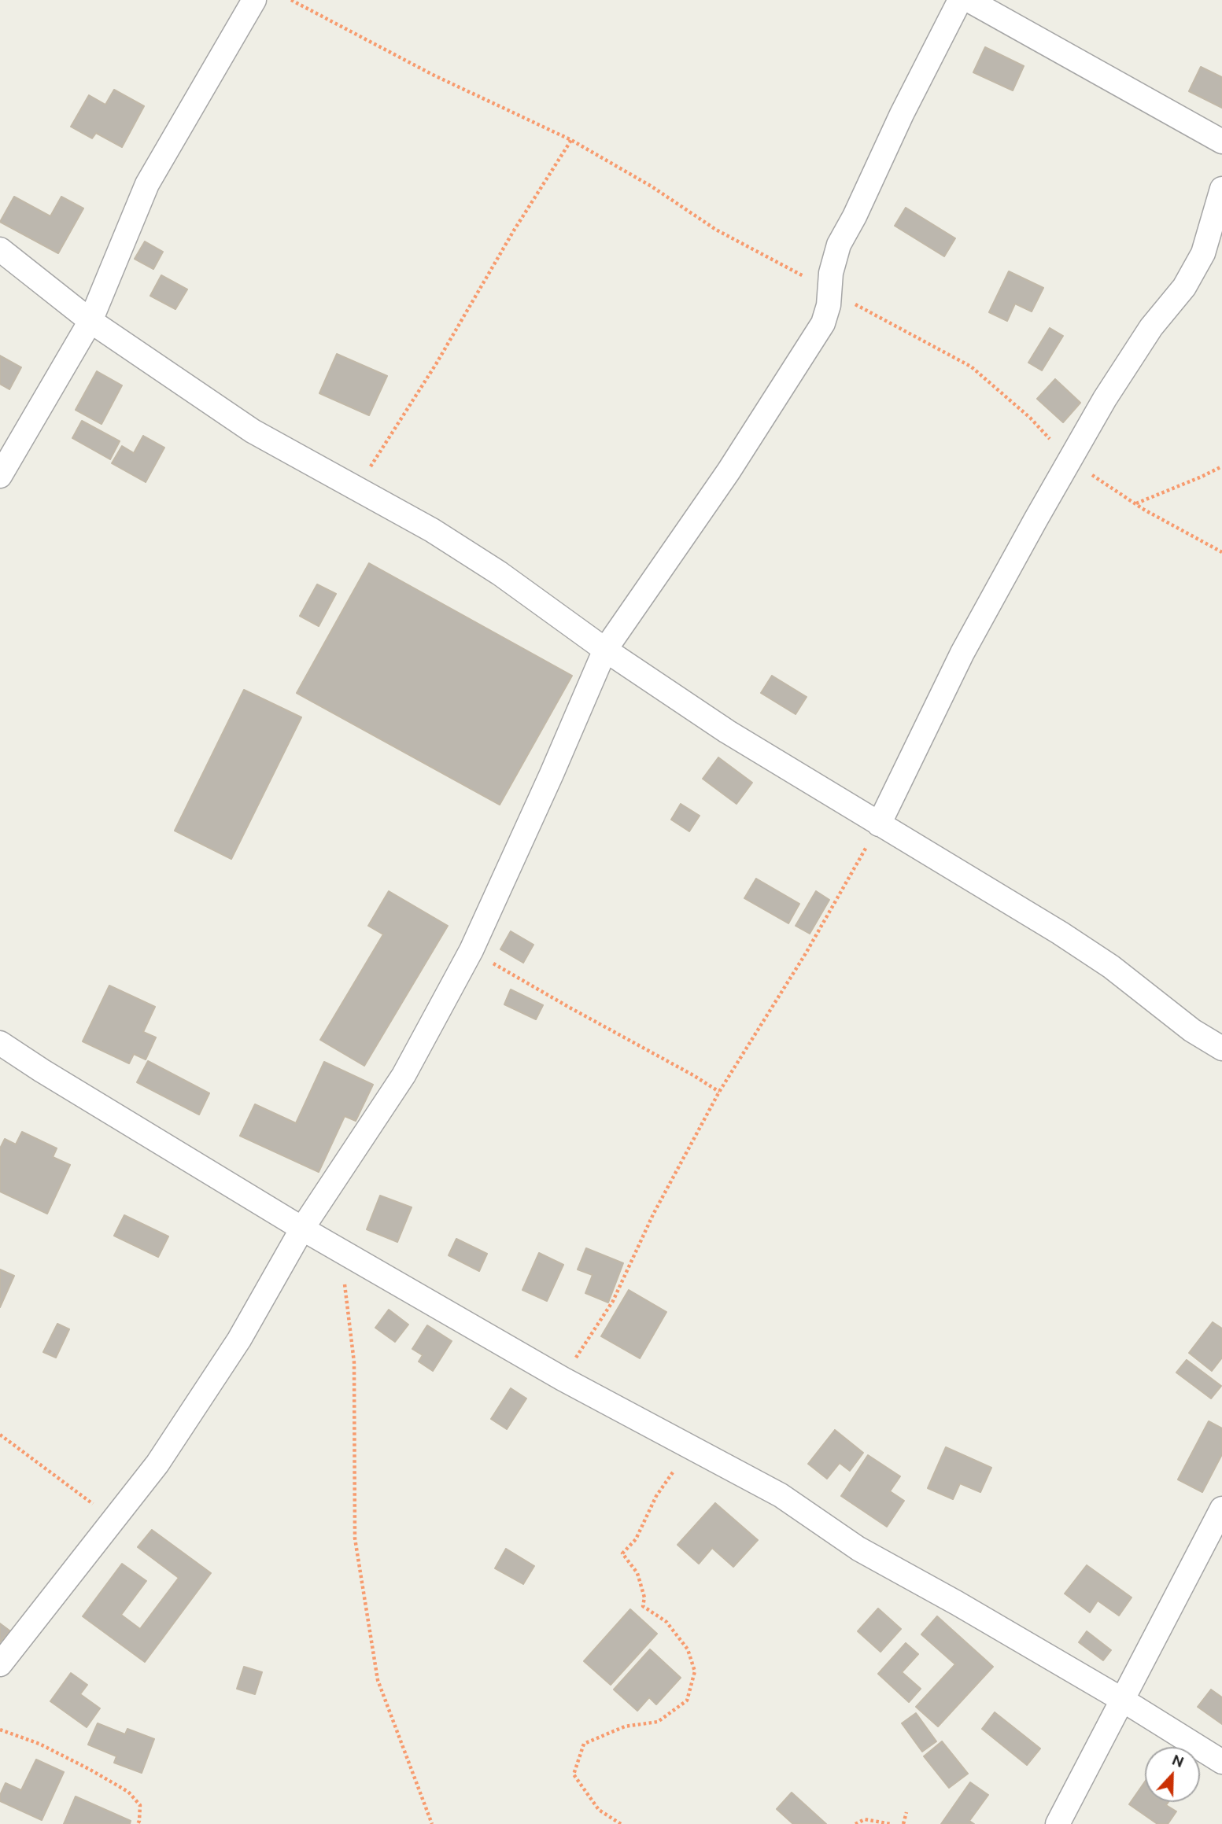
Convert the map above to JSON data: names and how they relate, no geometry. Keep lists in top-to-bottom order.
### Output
{
  "north": "top"
}
